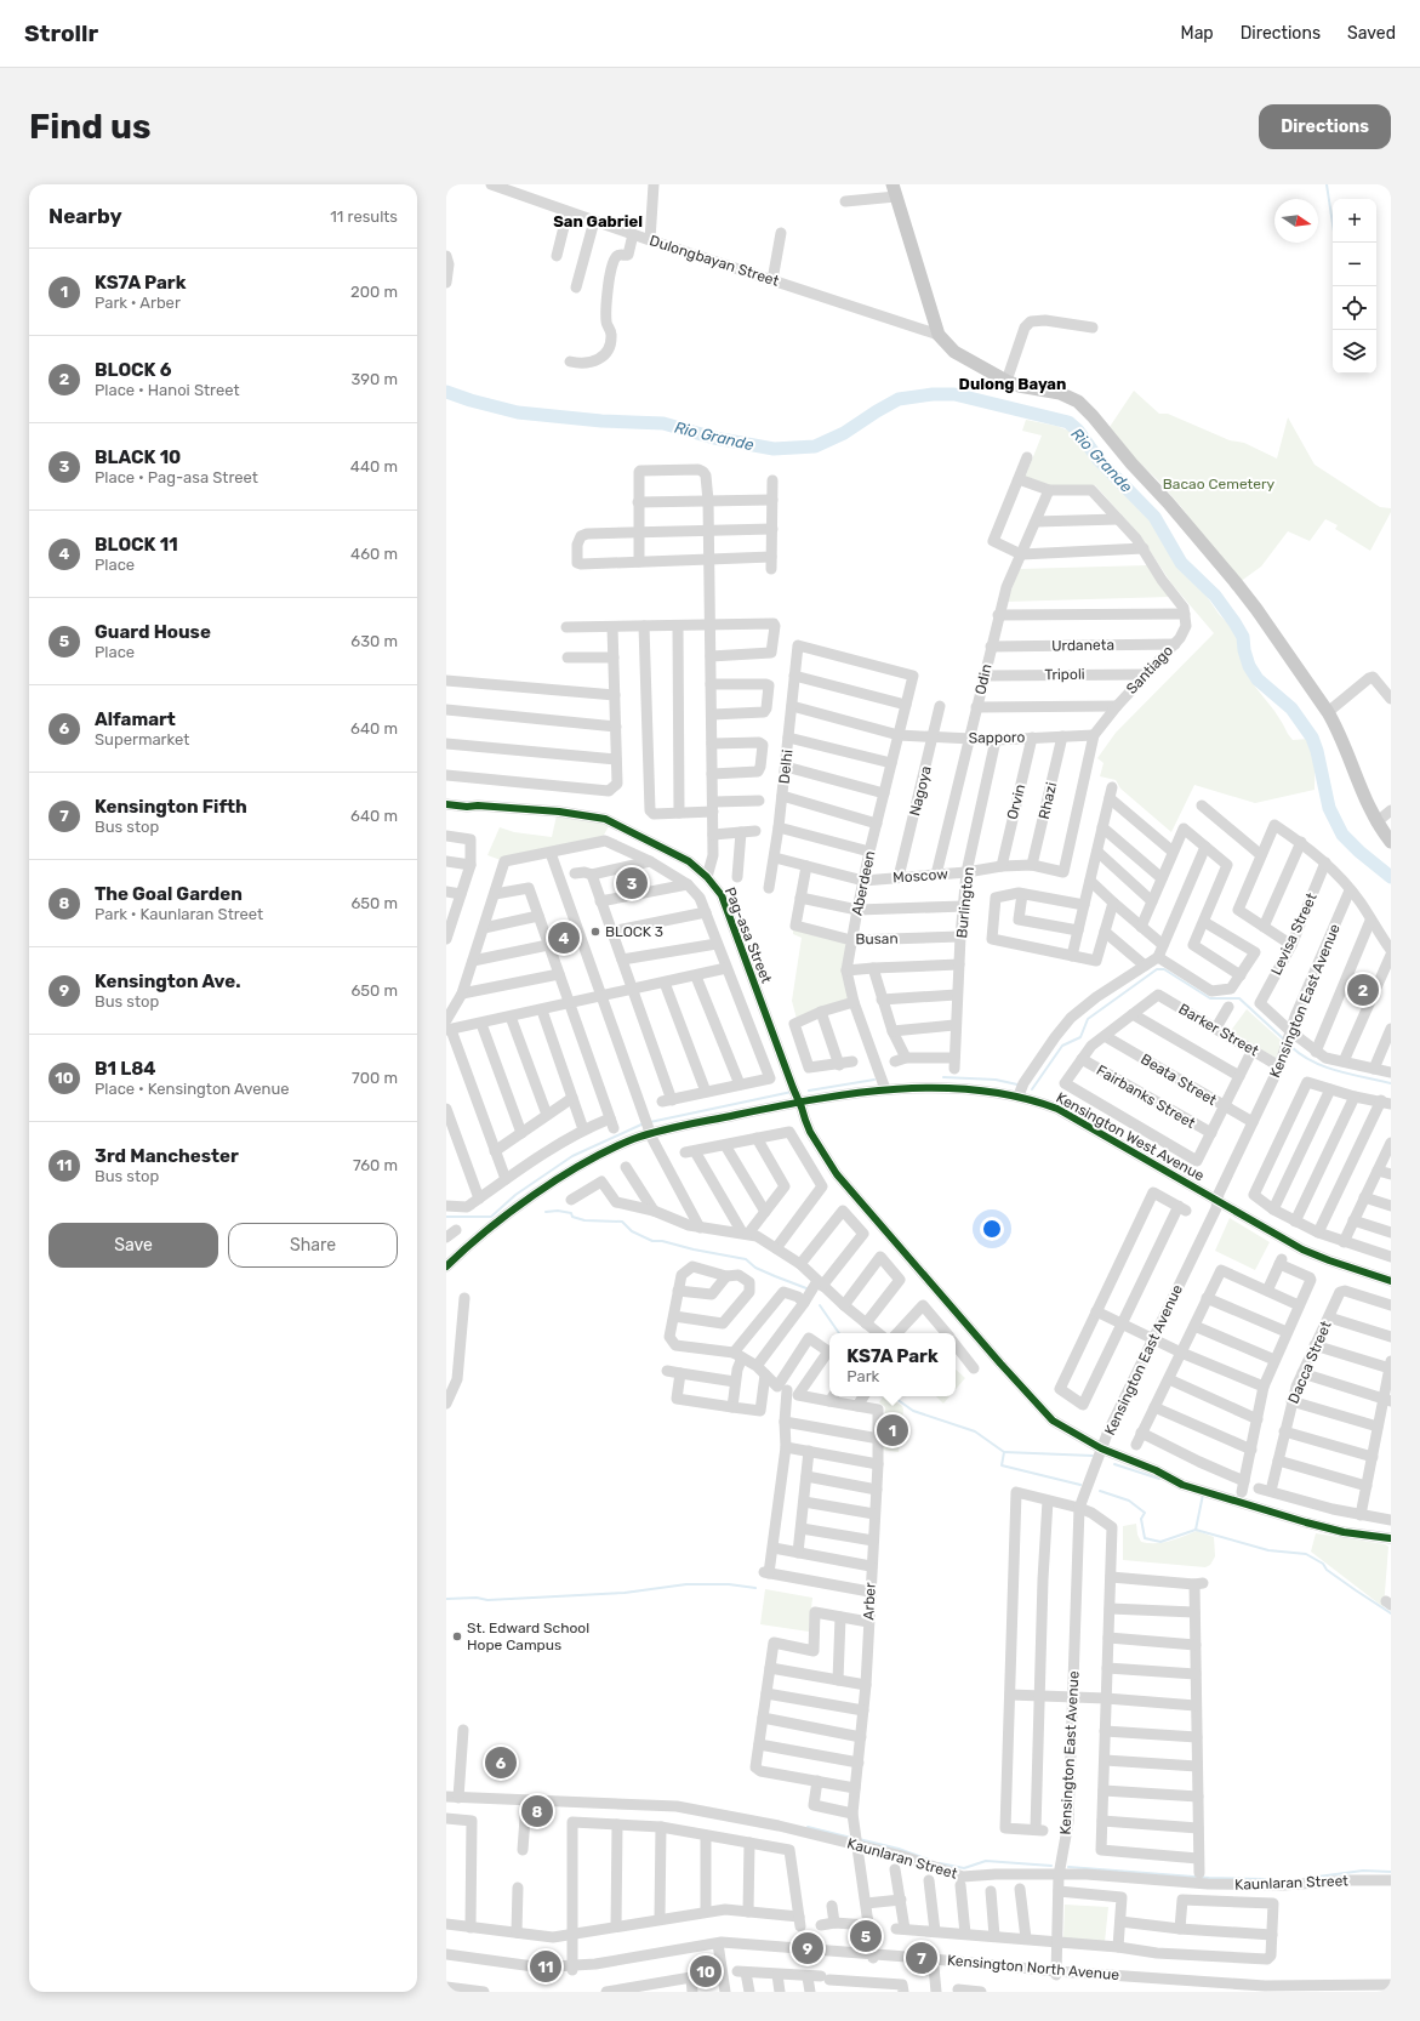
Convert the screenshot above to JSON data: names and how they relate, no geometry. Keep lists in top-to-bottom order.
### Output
{
  "streets": {
    "street": [
      "Dulongbayan Street",
      "Urdaneta",
      "Santiago",
      "Tripoli",
      "Odin",
      "Sapporo",
      "Delhi",
      "Nagoya",
      "Rhazi",
      "Orvin",
      "Moscow",
      "Aberdeen",
      "Burlington",
      "Levisa Street",
      "Pag-asa Street",
      "Busan",
      "Kensington East Avenue",
      "Barker Street",
      "Beata Street",
      "Fairbanks Street",
      "Kensington West Avenue",
      "Dacca Street",
      "Arber",
      "Kaunlaran Street",
      "Kensington North Avenue"
    ]
  },
  "crossings": [
    ["Urdaneta", "Santiago"],
    ["Urdaneta", "Odin"],
    ["Santiago", "Tripoli"],
    ["Santiago", "Sapporo"],
    ["Santiago", "Moscow"],
    ["Tripoli", "Odin"],
    ["Odin", "Sapporo"],
    ["Odin", "Moscow"],
    ["Sapporo", "Delhi"],
    ["Sapporo", "Nagoya"],
    ["Sapporo", "Rhazi"],
    ["Sapporo", "Orvin"],
    ["Sapporo", "Aberdeen"],
    ["Sapporo", "Burlington"],
    ["Delhi", "Aberdeen"],
    ["Nagoya", "Moscow"],
    ["Rhazi", "Moscow"],
    ["Orvin", "Moscow"],
    ["Moscow", "Aberdeen"],
    ["Moscow", "Burlington"],
    ["Aberdeen", "Busan"],
    ["Aberdeen", "Kensington West Avenue"],
    ["Burlington", "Busan"],
    ["Levisa Street", "Kensington East Avenue"],
    ["Pag-asa Street", "Kensington East Avenue"],
    ["Pag-asa Street", "Kensington West Avenue"],
    ["Kensington East Avenue", "Barker Street"],
    ["Kensington East Avenue", "Beata Street"],
    ["Kensington East Avenue", "Kensington West Avenue"],
    ["Kensington East Avenue", "Kaunlaran Street"],
    ["Kensington East Avenue", "Kensington North Avenue"],
    ["Arber", "Kaunlaran Street"],
    ["Arber", "Kensington North Avenue"]
  ],
  "districts": ["San Gabriel", "Dulong Bayan"],
  "water": ["Rio Grande"],
  "parks": ["Bacao Cemetery"],
  "places": ["BLOCK 3", "St. Edward School Hope Campus"],
  "north": "right",
  "page": {
    "header": "Strollr",
    "nav": ["Map", "Directions", "Saved"],
    "buttons": [
      "Directions",
      ["Save", "Share"]
    ],
    "title": "Find us",
    "heading": ["Nearby", "11 results"],
    "map_buttons": ["+", "−"],
    "list": [
      {
        "mark": "1",
        "name": "KS7A Park",
        "note": "Park · Arber",
        "value": "200 m"
      },
      {
        "mark": "2",
        "name": "BLOCK 6",
        "note": "Place · Hanoi Street",
        "value": "390 m"
      },
      {
        "mark": "3",
        "name": "BLACK 10",
        "note": "Place · Pag-asa Street",
        "value": "440 m"
      },
      {
        "mark": "4",
        "name": "BLOCK 11",
        "note": "Place",
        "value": "460 m"
      },
      {
        "mark": "5",
        "name": "Guard House",
        "note": "Place",
        "value": "630 m"
      },
      {
        "mark": "6",
        "name": "Alfamart",
        "note": "Supermarket",
        "value": "640 m"
      },
      {
        "mark": "7",
        "name": "Kensington Fifth",
        "note": "Bus stop",
        "value": "640 m"
      },
      {
        "mark": "8",
        "name": "The Goal Garden",
        "note": "Park · Kaunlaran Street",
        "value": "650 m"
      },
      {
        "mark": "9",
        "name": "Kensington Ave.",
        "note": "Bus stop",
        "value": "650 m"
      },
      {
        "mark": "10",
        "name": "B1 L84",
        "note": "Place · Kensington Avenue",
        "value": "700 m"
      },
      {
        "mark": "11",
        "name": "3rd Manchester",
        "note": "Bus stop",
        "value": "760 m"
      }
    ],
    "pins": [
      "3",
      "4",
      "2",
      "1",
      "6",
      "8",
      "5",
      "9",
      "7",
      "11",
      "10"
    ],
    "popup": ["KS7A Park", "Park"]
  }
}
